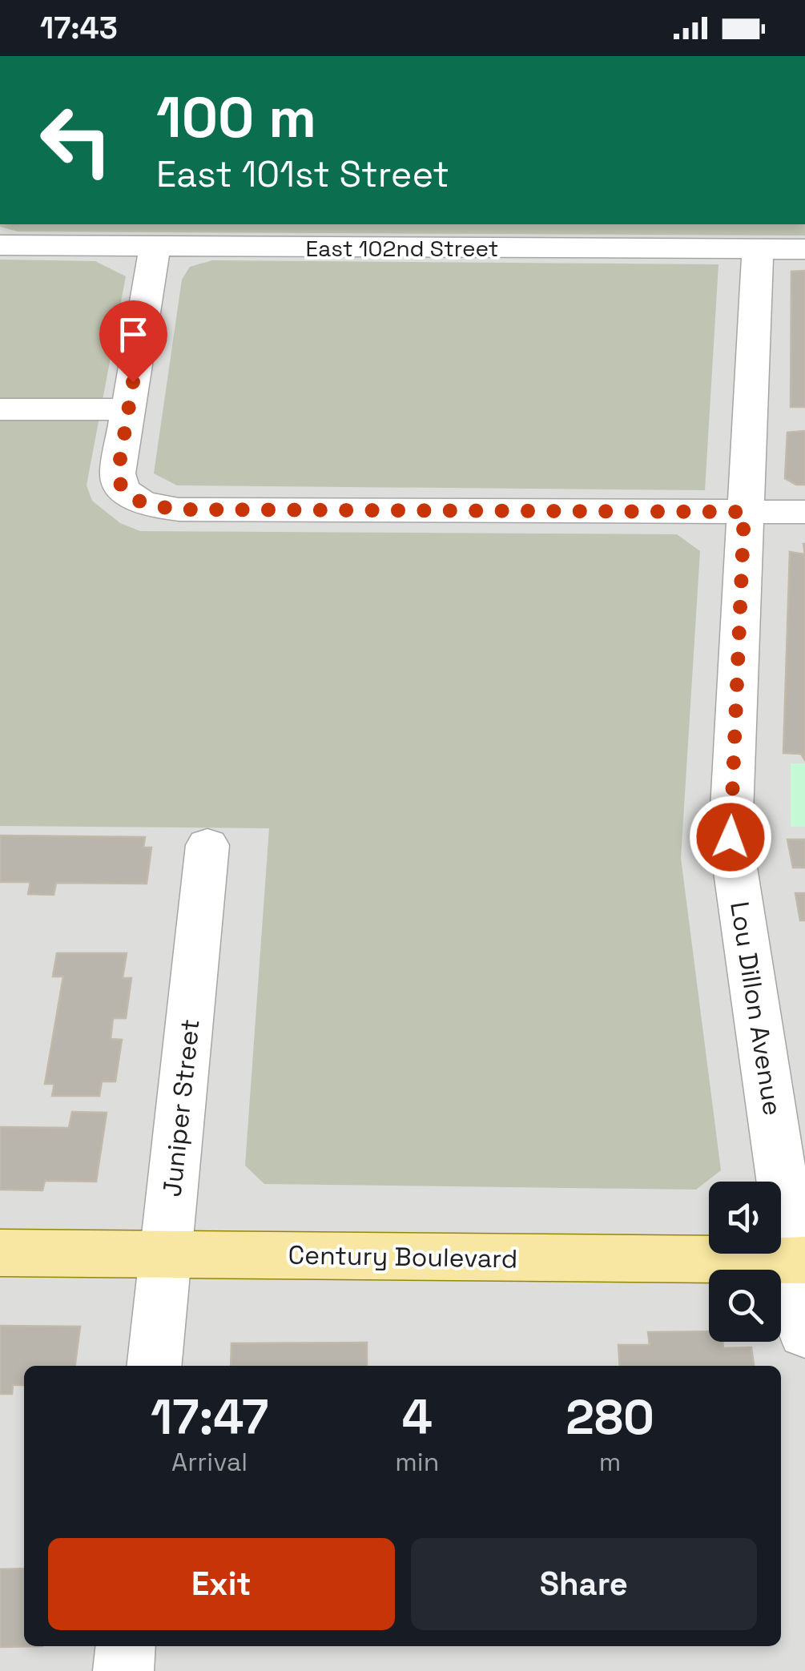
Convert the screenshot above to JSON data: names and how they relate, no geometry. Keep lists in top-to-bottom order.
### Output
{
  "streets": {
    "main road": ["Century Boulevard"],
    "street": ["East 102nd Street", "Lou Dillon Avenue", "Juniper Street"]
  },
  "crossings": [
    ["East 102nd Street", "Lou Dillon Avenue"],
    ["Lou Dillon Avenue", "Century Boulevard"],
    ["Juniper Street", "Century Boulevard"]
  ],
  "page": {
    "status": "17:43",
    "turn": ["100 m", "East 101st Street"],
    "eta": [
      "17:47",
      "Arrival",
      "4",
      "min",
      "280",
      "m"
    ],
    "buttons": ["Exit", "Share"]
  }
}
